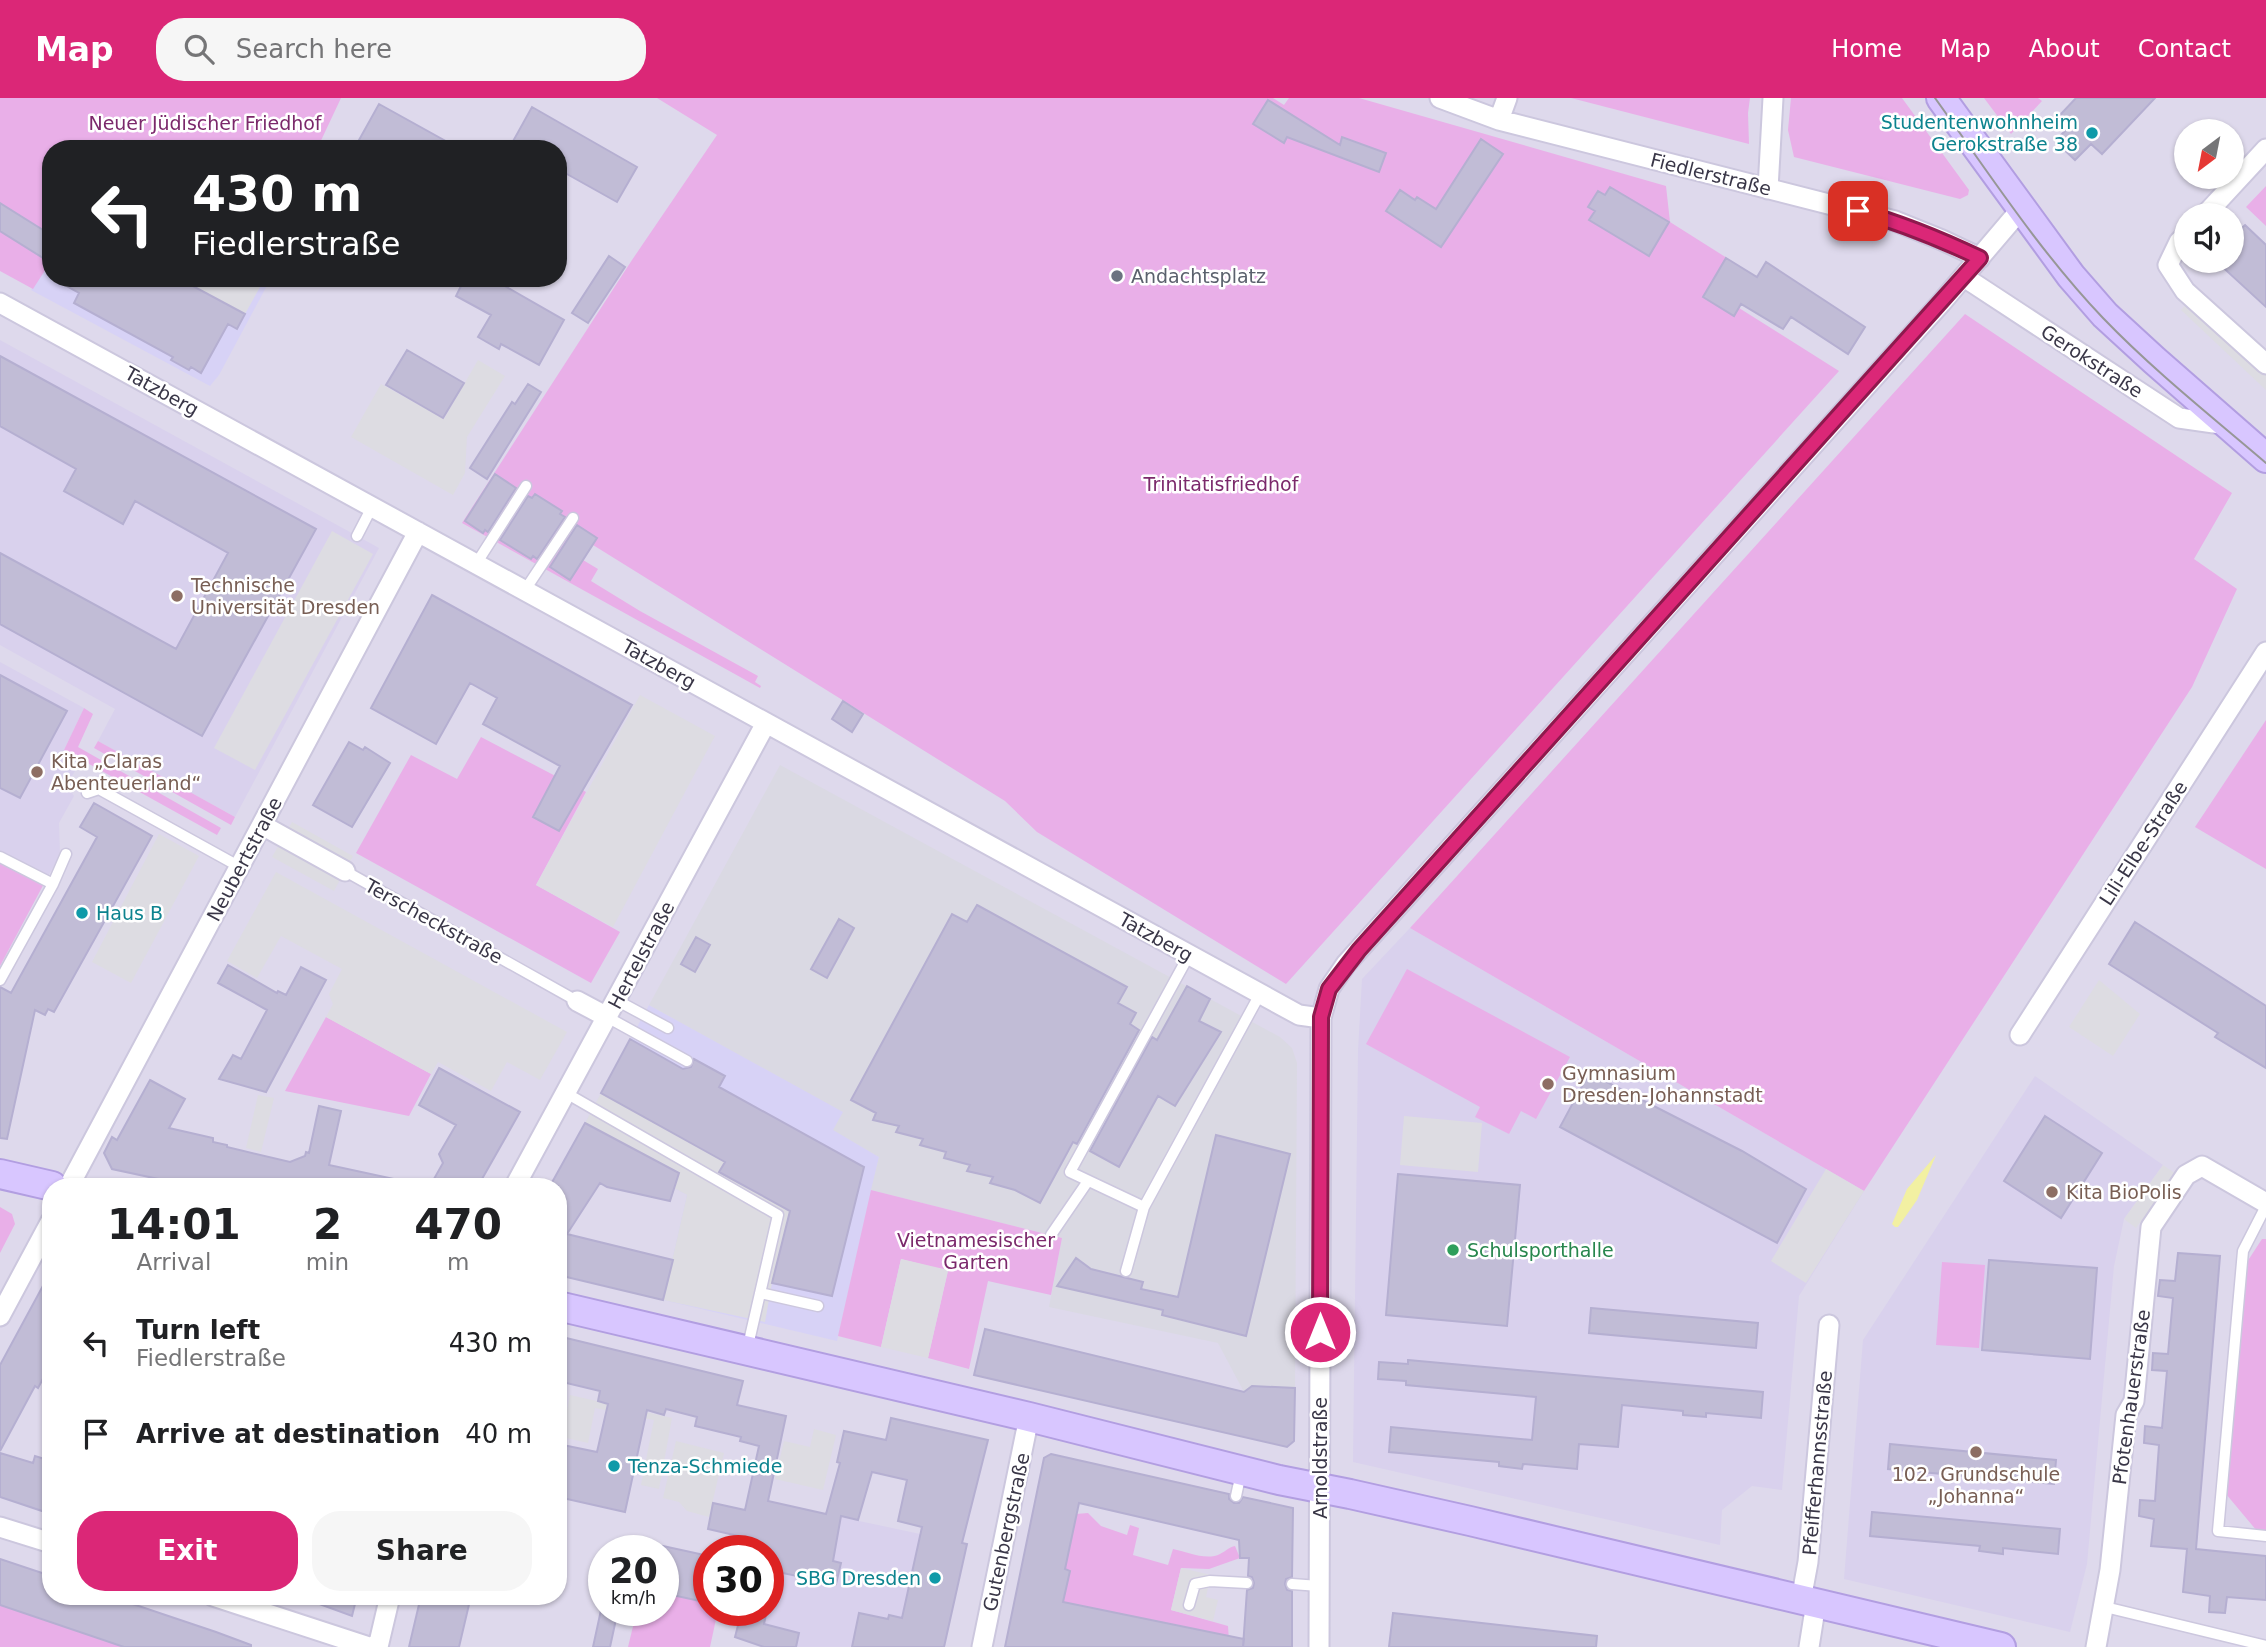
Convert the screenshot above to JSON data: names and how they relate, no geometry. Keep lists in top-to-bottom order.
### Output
{
  "streets": {
    "street": [
      "Fiedlerstraße",
      "Gerokstraße",
      "Tatzberg",
      "Lili-Elbe-Straße",
      "Neubertstraße",
      "Terscheckstraße",
      "Hertelstraße",
      "Pfotenhauerstraße",
      "Arnoldstraße",
      "Pfeifferhannsstraße",
      "Gutenbergstraße"
    ]
  },
  "crossings": [
    ["Fiedlerstraße", "Arnoldstraße"],
    ["Gerokstraße", "Arnoldstraße"],
    ["Tatzberg", "Neubertstraße"],
    ["Tatzberg", "Hertelstraße"],
    ["Tatzberg", "Arnoldstraße"],
    ["Neubertstraße", "Terscheckstraße"],
    ["Terscheckstraße", "Hertelstraße"]
  ],
  "parks": ["Neuer Jüdischer Friedhof", "Trinitatisfriedhof", "Vietnamesischer Garten"],
  "places": [
    "Studentenwohnheim Gerokstraße 38",
    "Andachtsplatz",
    "Technische Universität Dresden",
    "Kita „Claras Abenteuerland“",
    "Haus B",
    "Gymnasium Dresden-Johannstadt",
    "Kita BioPolis",
    "Schulsporthalle",
    "102. Grundschule „Johanna“",
    "Tenza-Schmiede",
    "SBG Dresden"
  ],
  "north": "bottom left",
  "page": {
    "header": "Map",
    "search": "Search here",
    "nav": [
      "Home",
      "Map",
      "About",
      "Contact"
    ],
    "turn": ["430 m", "Fiedlerstraße"],
    "eta": [
      "14:01",
      "Arrival",
      "2",
      "min",
      "470",
      "m"
    ],
    "list": [
      {
        "name": "Turn left",
        "note": "Fiedlerstraße",
        "value": "430 m"
      },
      {
        "name": "Arrive at destination",
        "value": "40 m"
      }
    ],
    "buttons": ["Exit", "Share"],
    "speed": "20 km/h",
    "limit": "30"
  }
}
